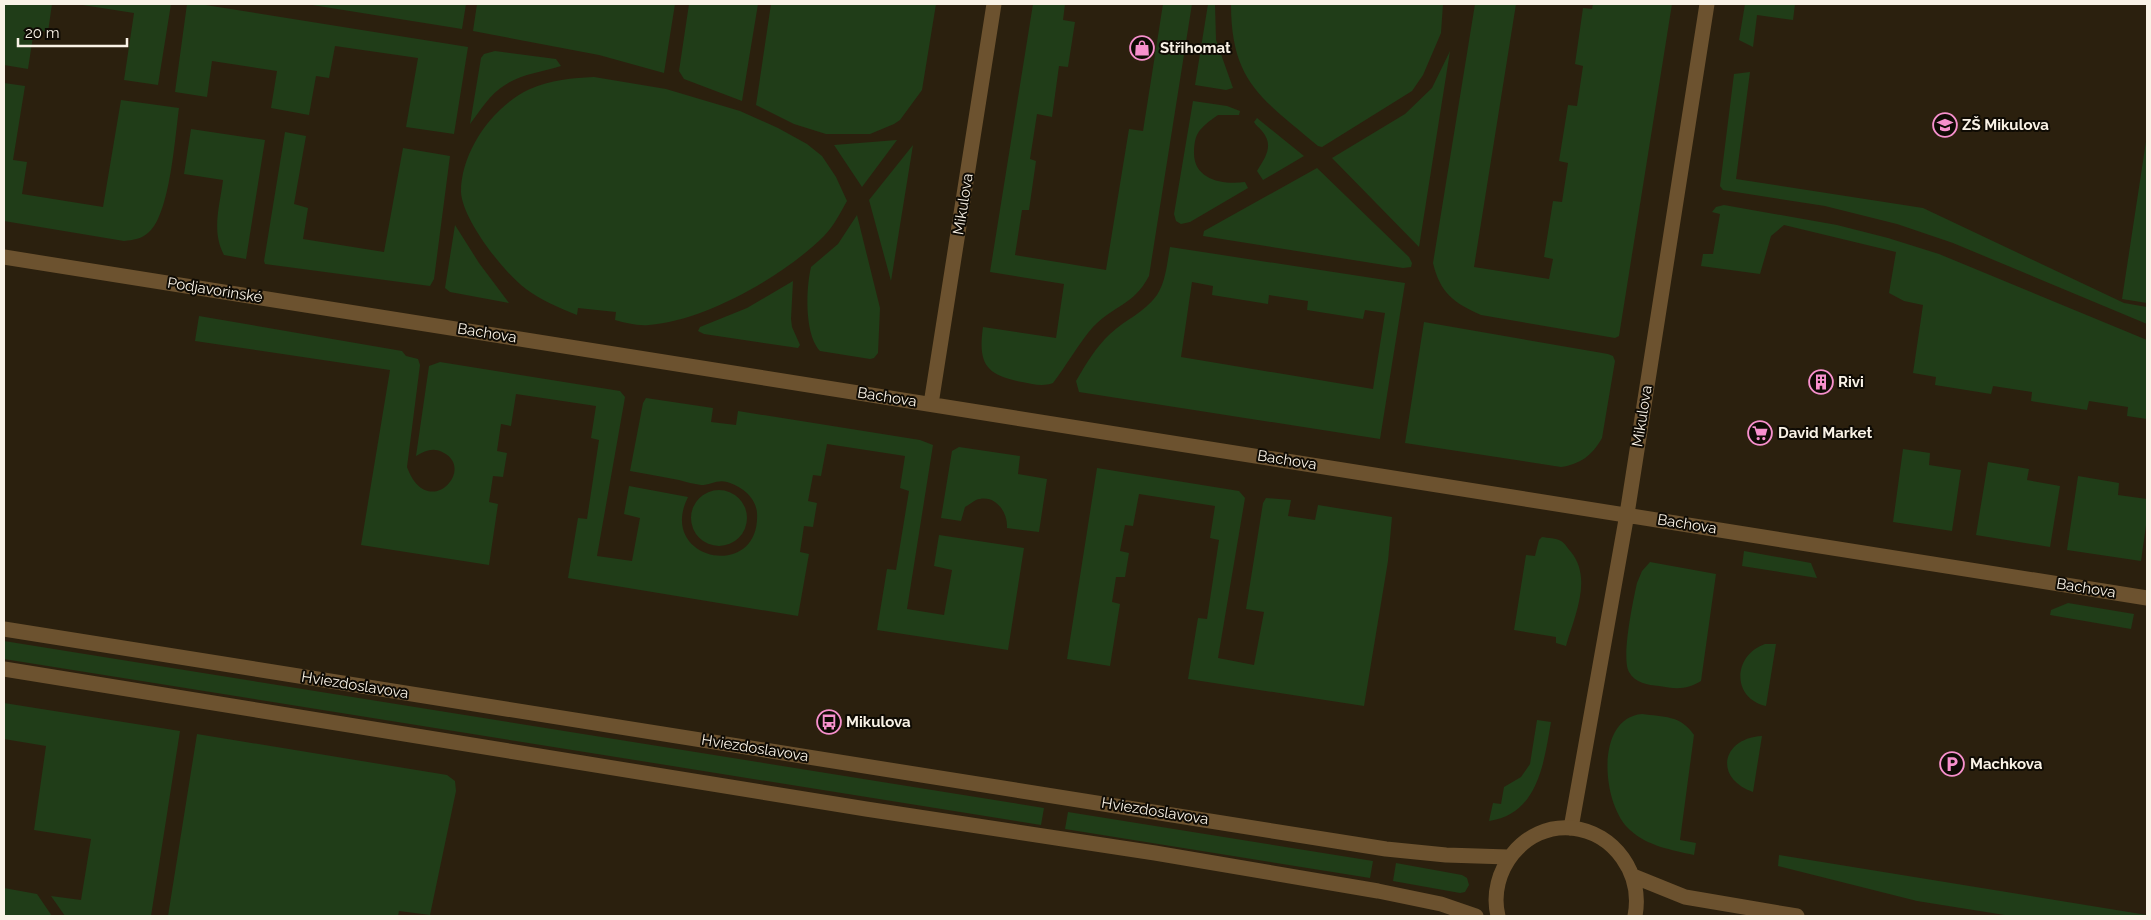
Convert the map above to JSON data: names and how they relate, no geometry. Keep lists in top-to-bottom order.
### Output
{
  "streets": {
    "street": [
      "Mikulova",
      "Podjavorinské",
      "Bachova",
      "Hviezdoslavova"
    ]
  },
  "crossings": [
    ["Mikulova", "Bachova"],
    ["Podjavorinské", "Bachova"]
  ],
  "places": {
    "shop": ["Střihomat"],
    "school or university": ["ZŠ Mikulova"],
    "building": ["Rivi"],
    "supermarket": ["David Market"],
    "bus stop": ["Mikulova"],
    "parking": ["Machkova"]
  },
  "scale_bar": "20 m"
}
